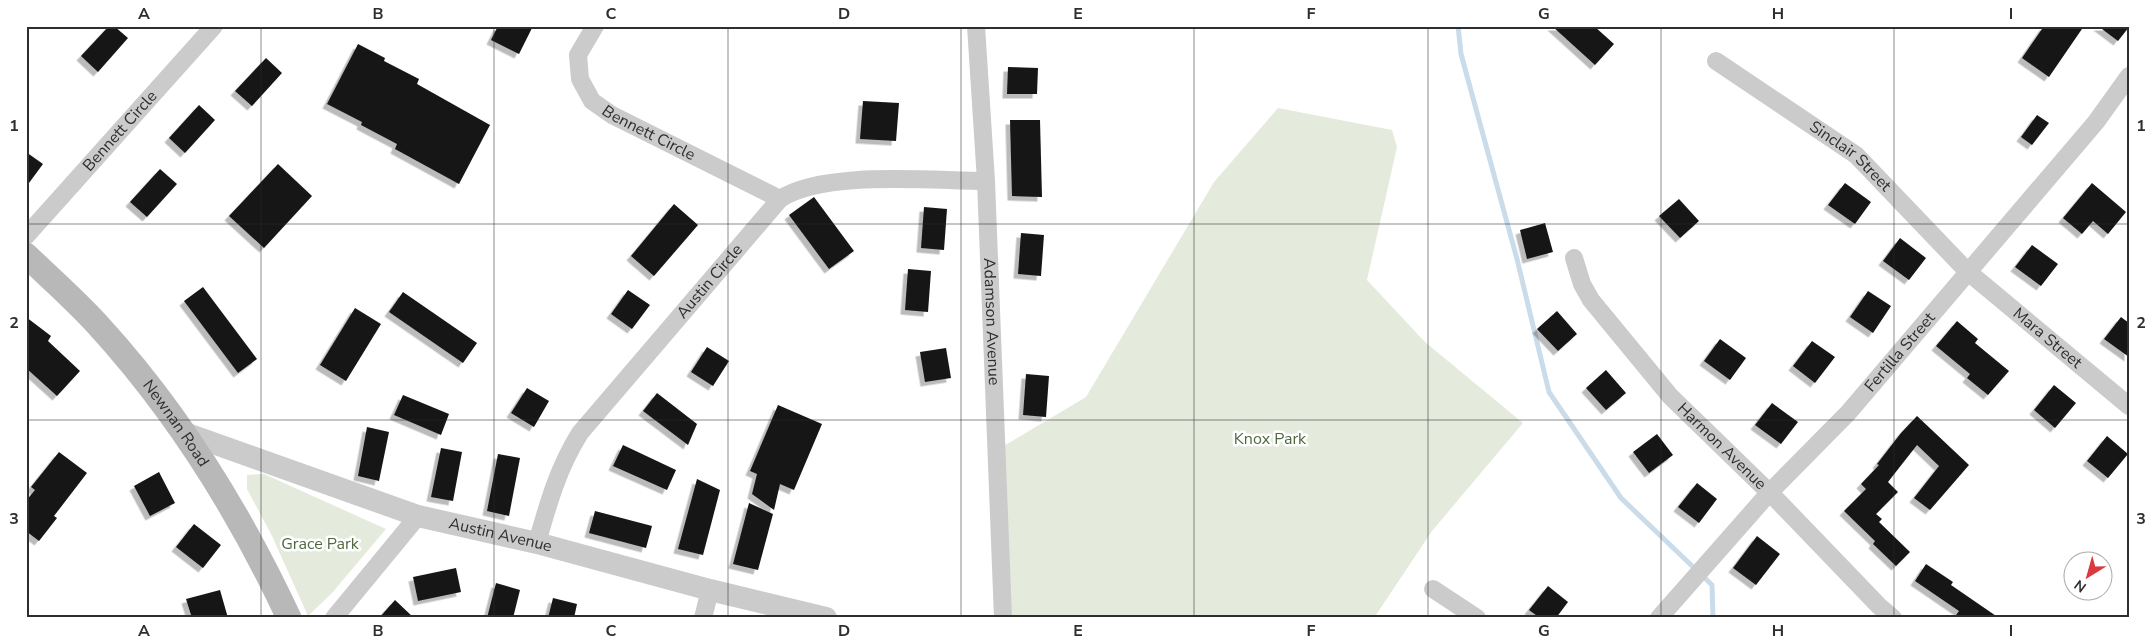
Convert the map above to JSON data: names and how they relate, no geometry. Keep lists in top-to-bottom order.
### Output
{
  "streets": {
    "main road": ["Newnan Road"],
    "street": [
      "Bennett Circle",
      "Sinclair Street",
      "Austin Circle",
      "Adamson Avenue",
      "Mara Street",
      "Fertilla Street",
      "Harmon Avenue",
      "Austin Avenue"
    ]
  },
  "crossings": [
    ["Bennett Circle", "Austin Circle"],
    ["Sinclair Street", "Mara Street"],
    ["Sinclair Street", "Fertilla Street"],
    ["Austin Circle", "Adamson Avenue"],
    ["Austin Circle", "Austin Avenue"],
    ["Mara Street", "Fertilla Street"],
    ["Fertilla Street", "Harmon Avenue"],
    ["Newnan Road", "Austin Avenue"]
  ],
  "parks": ["Knox Park", "Grace Park"],
  "north": "bottom left",
  "grid": {
    "columns": [
      "A",
      "B",
      "C",
      "D",
      "E",
      "F",
      "G",
      "H",
      "I"
    ],
    "rows": ["1", "2", "3"]
  }
}
